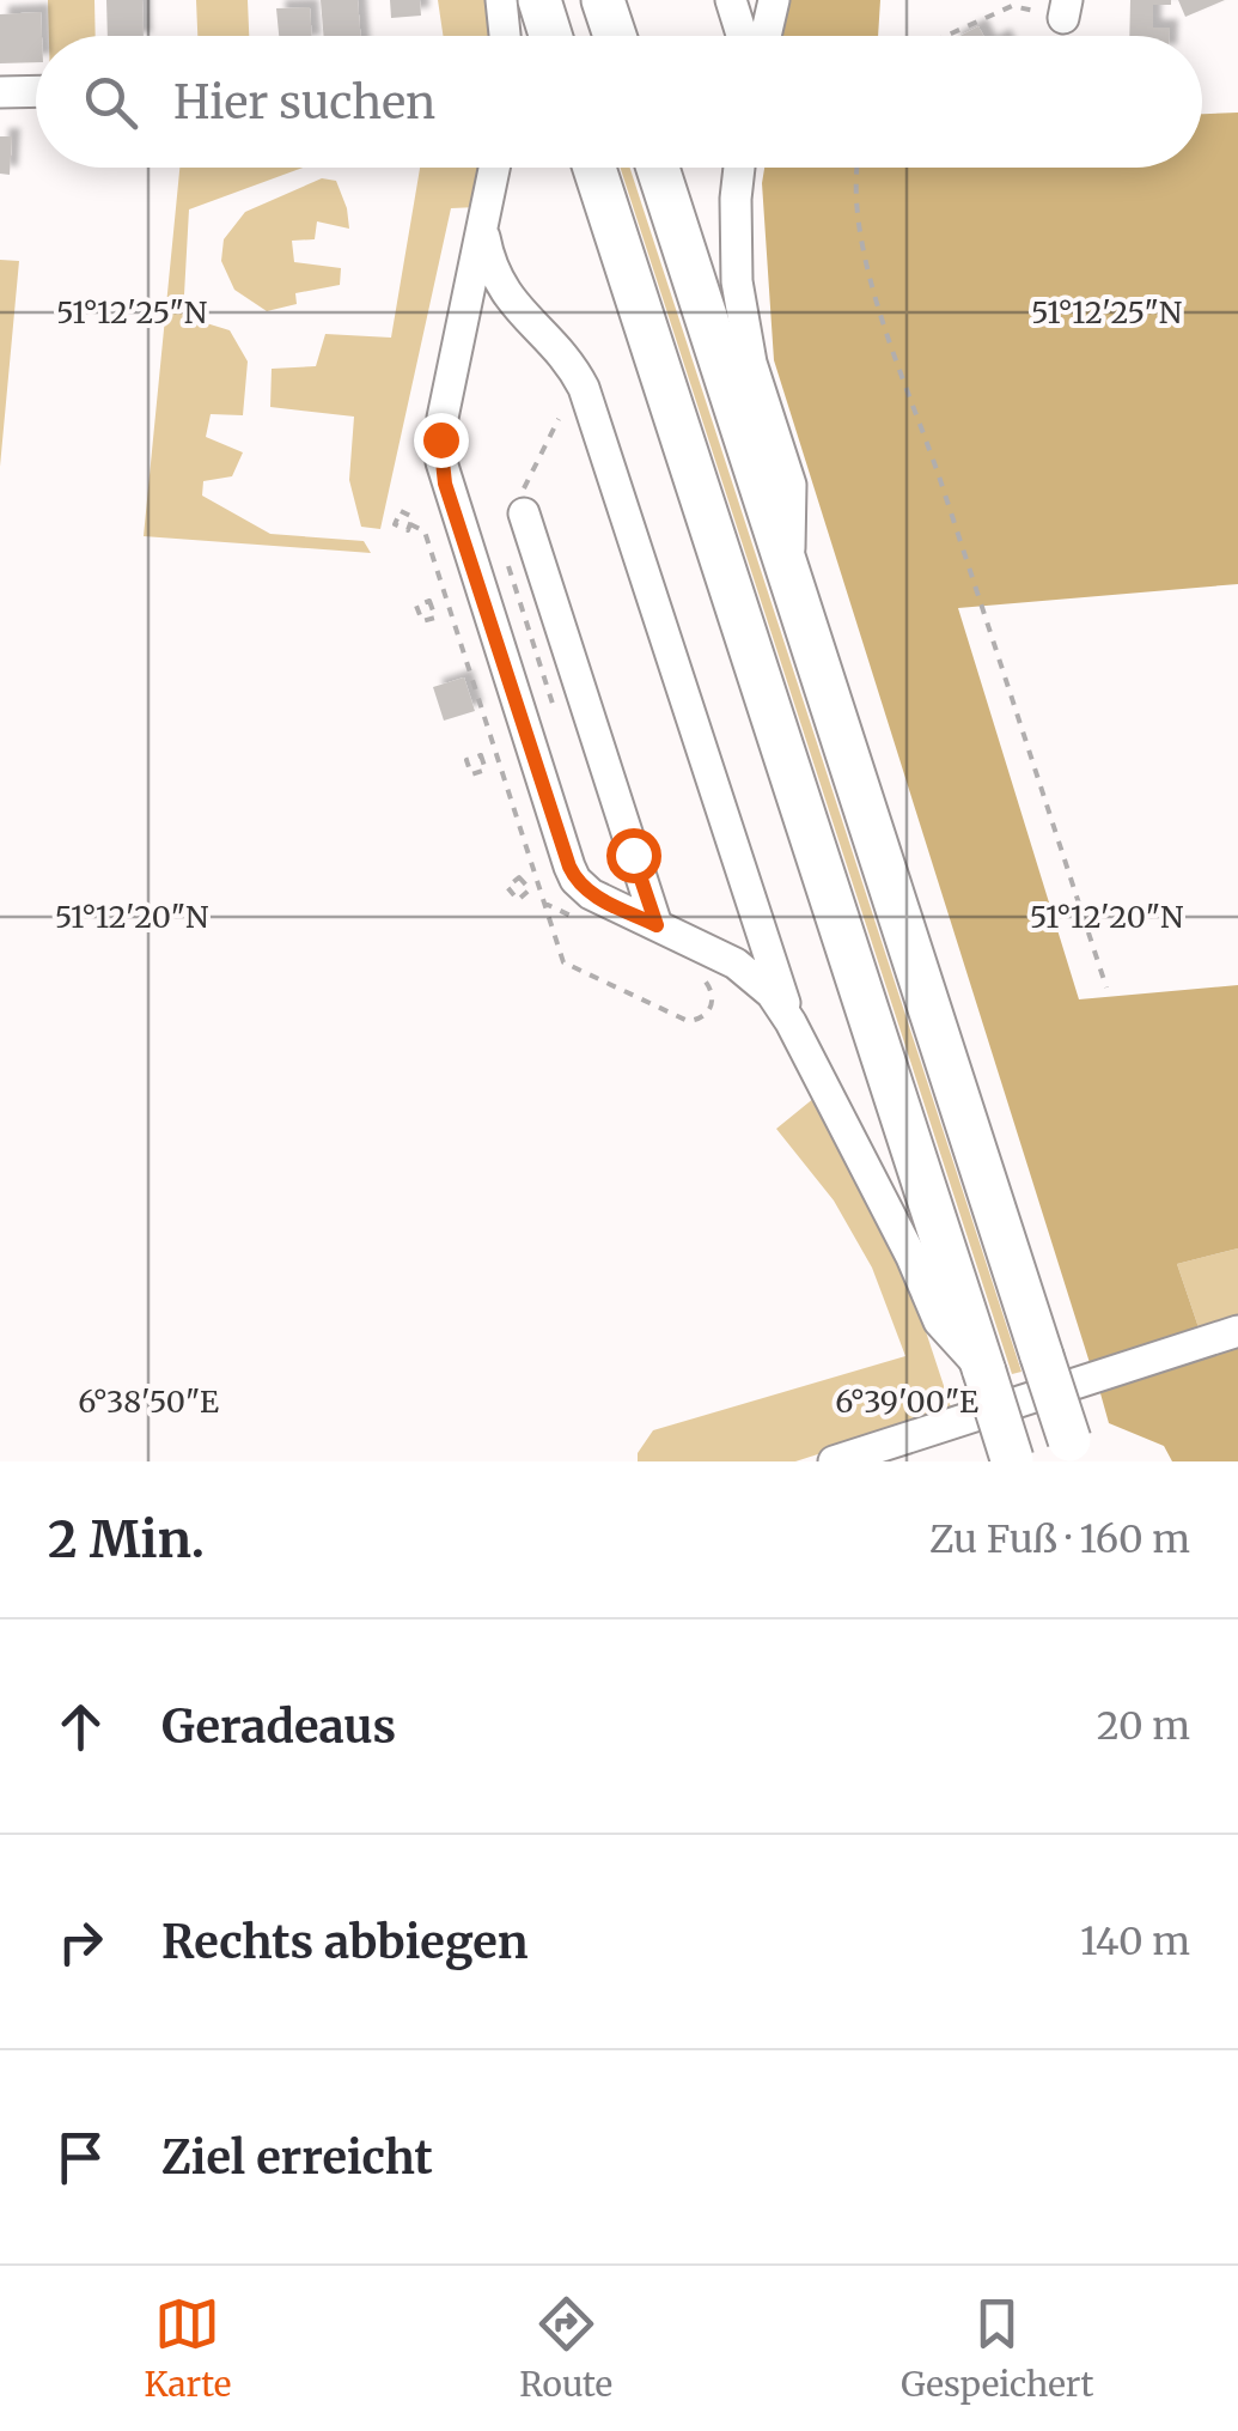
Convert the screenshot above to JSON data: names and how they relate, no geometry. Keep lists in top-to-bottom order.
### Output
{
  "page": {
    "search": "Hier suchen",
    "heading": ["2 Min.", "Zu Fuß · 160 m"],
    "list": [
      ["Geradeaus", "20 m"],
      ["Rechts abbiegen", "140 m"],
      "Ziel erreicht"
    ],
    "nav": ["Karte", "Route", "Gespeichert"]
  },
  "coordinates": [
    "51°12'25\"N",
    "51°12'20\"N",
    "6°38'50\"E",
    "6°39'00\"E"
  ]
}
